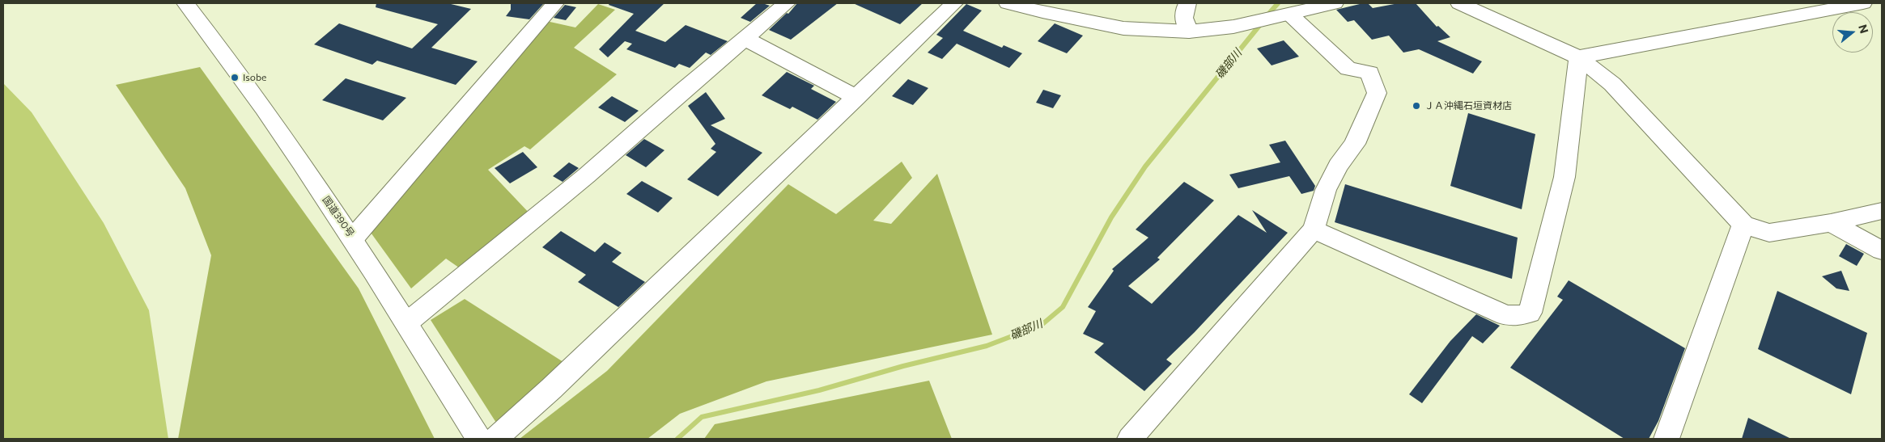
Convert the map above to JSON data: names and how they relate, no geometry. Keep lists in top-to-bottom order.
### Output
{
  "streets": {
    "main road": ["国道390号"]
  },
  "water": ["磯部川"],
  "places": ["Isobe", "ＪＡ沖縄石垣資材店"],
  "north": "right"
}
